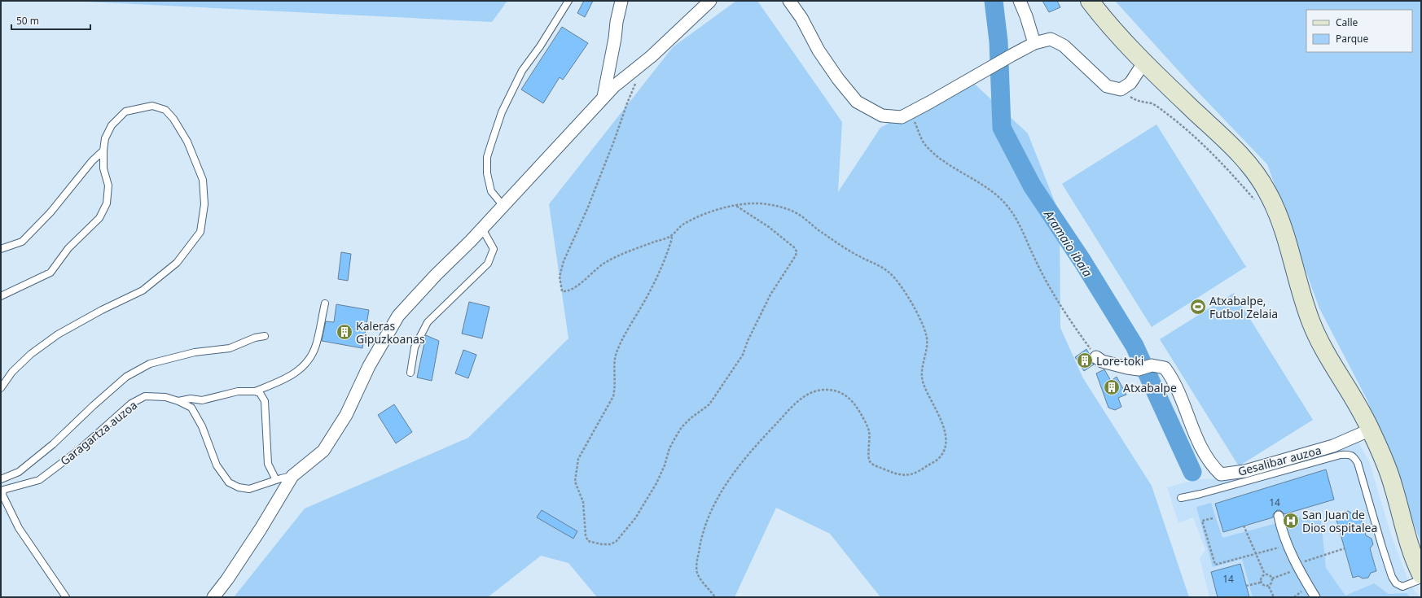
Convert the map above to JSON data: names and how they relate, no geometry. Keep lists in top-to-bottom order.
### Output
{
  "streets": {
    "street": ["Gesalibar auzoa"],
    "lane": ["Garagartza auzoa"]
  },
  "water": ["Aramaio ibaia"],
  "places": {
    "sports": ["Atxabalpe, Futbol Zelaia"],
    "building": ["Kaleras Gipuzkoanas", "Lore-toki", "Atxabalpe"],
    "hospital": ["San Juan de Dios ospitalea"]
  },
  "house_numbers": ["14", "14"],
  "legend": ["Calle", "Parque"],
  "scale_bar": "50 m"
}
